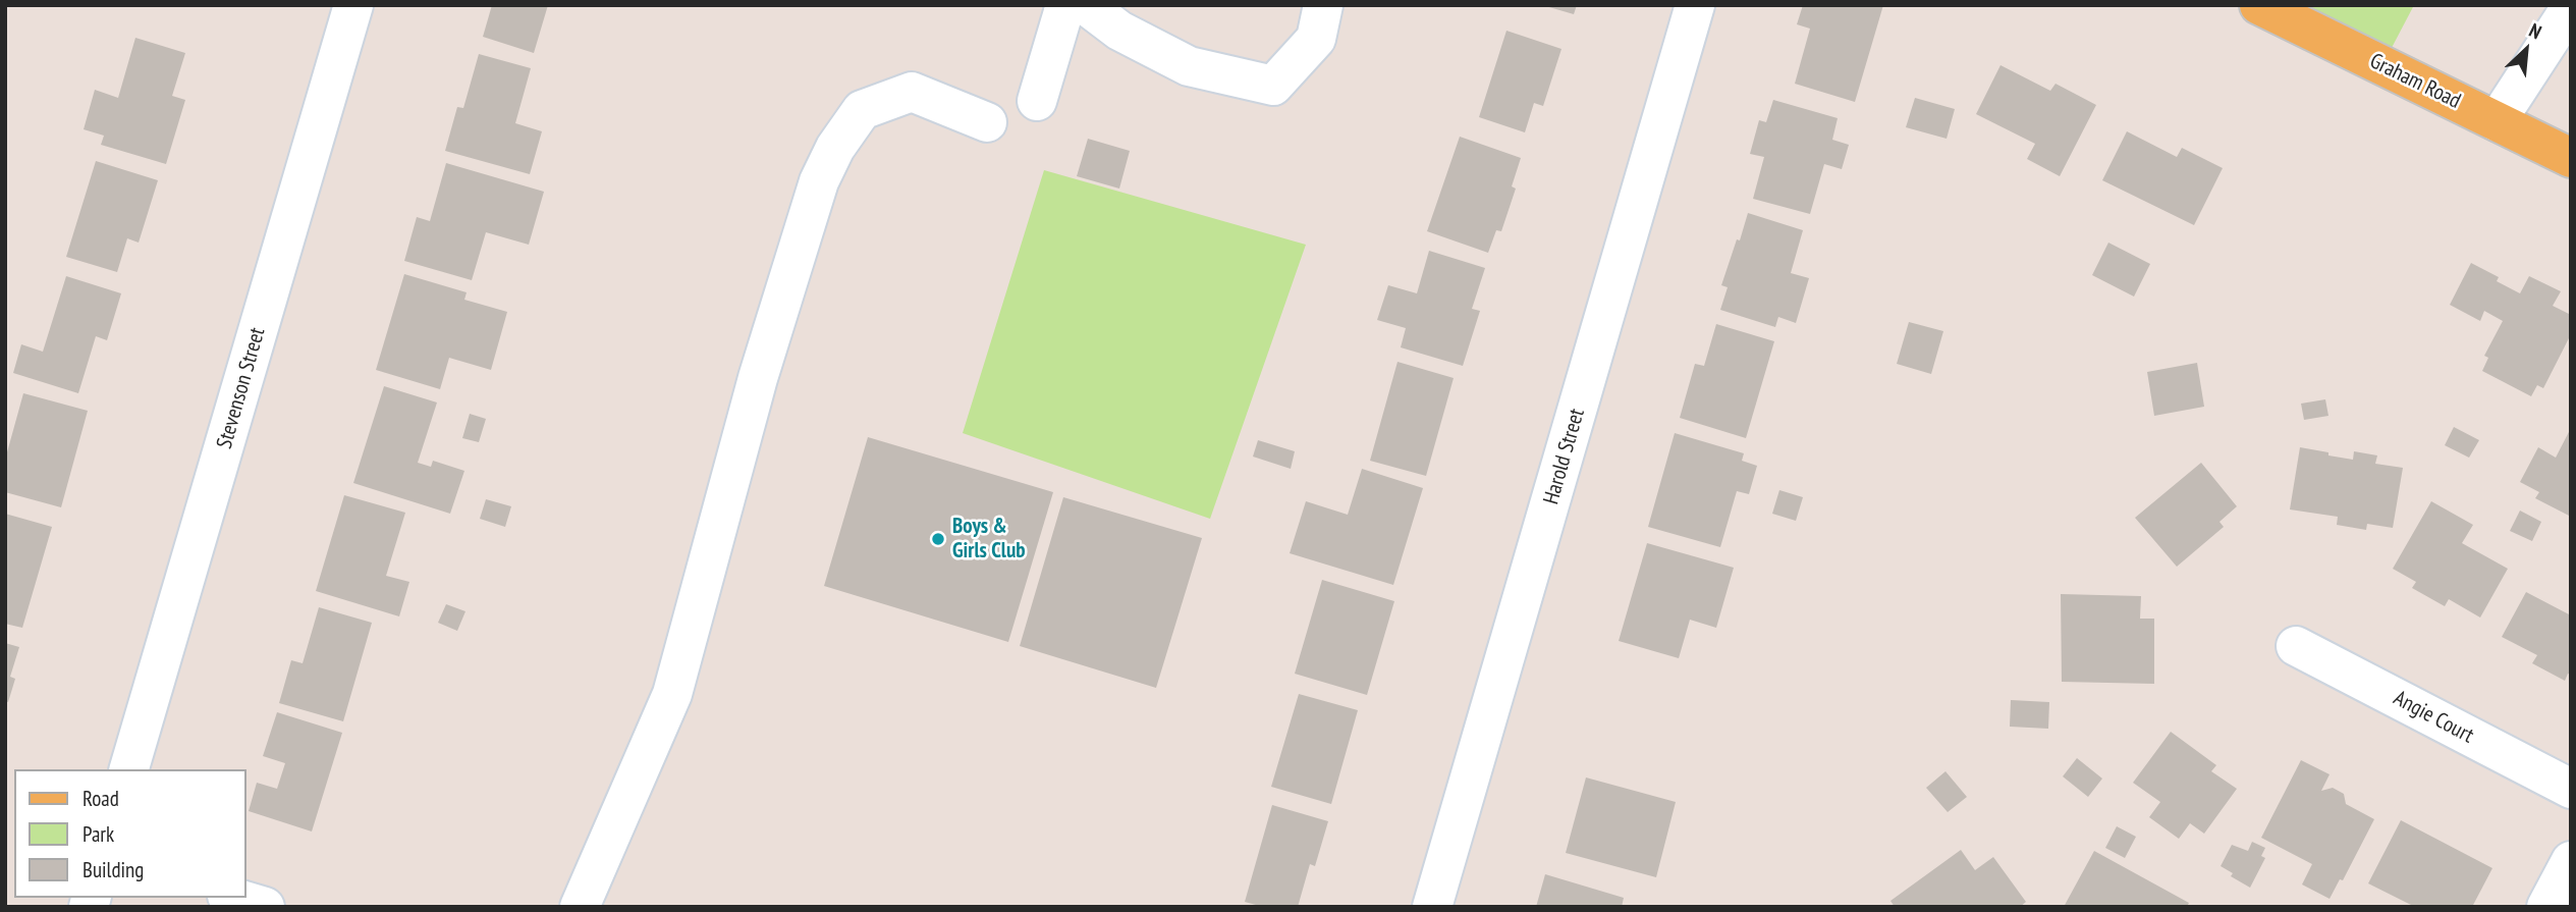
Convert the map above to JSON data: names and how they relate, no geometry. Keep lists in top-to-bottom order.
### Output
{
  "streets": {
    "main road": ["Graham Road"],
    "street": ["Stevenson Street", "Harold Street", "Angie Court"]
  },
  "places": ["Boys & Girls Club"],
  "legend": ["Road", "Park", "Building"],
  "north": "top right"
}
